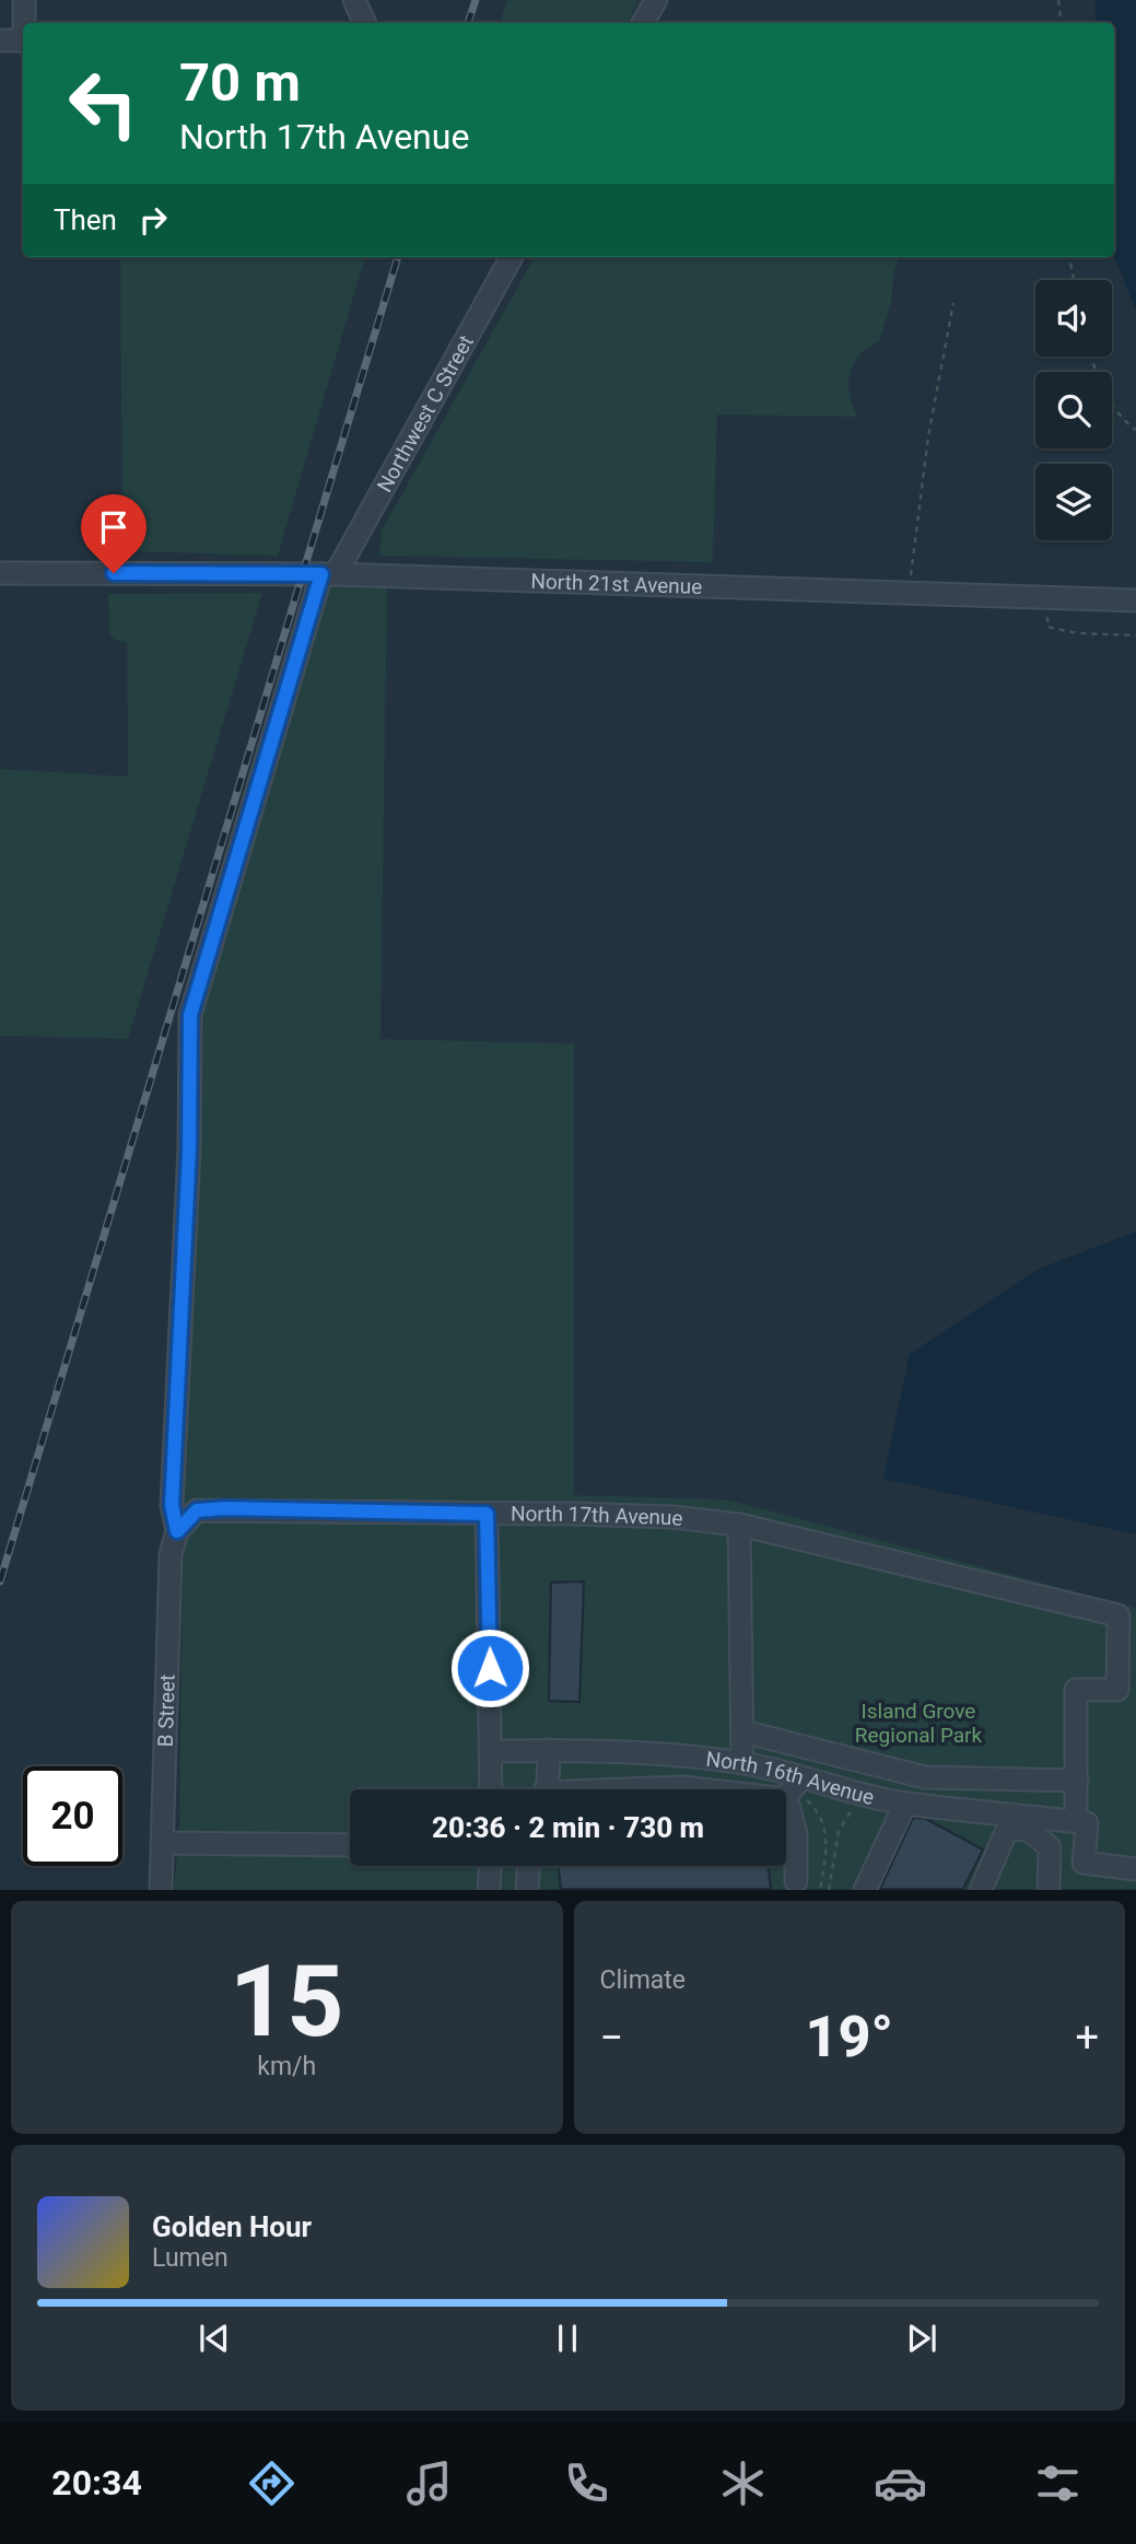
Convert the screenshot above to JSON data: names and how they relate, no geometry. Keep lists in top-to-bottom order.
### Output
{
  "streets": {
    "street": [
      "Northwest C Street",
      "North 21st Avenue",
      "North 17th Avenue",
      "B Street",
      "North 16th Avenue"
    ]
  },
  "crossings": [
    ["Northwest C Street", "North 21st Avenue"],
    ["Northwest C Street", "North 17th Avenue"],
    ["Northwest C Street", "B Street"],
    ["North 17th Avenue", "B Street"]
  ],
  "parks": ["Island Grove Regional Park"],
  "page": {
    "turn": ["70 m", "North 17th Avenue"],
    "then": "Then",
    "limit": "20",
    "trip": "20:36 · 2 min · 730 m",
    "tile": [
      ["15", "km/h"],
      "Climate"
    ],
    "heat": ["−", "19°", "+"],
    "song": ["Golden Hour", "Lumen"],
    "tabs": "20:34"
  }
}
